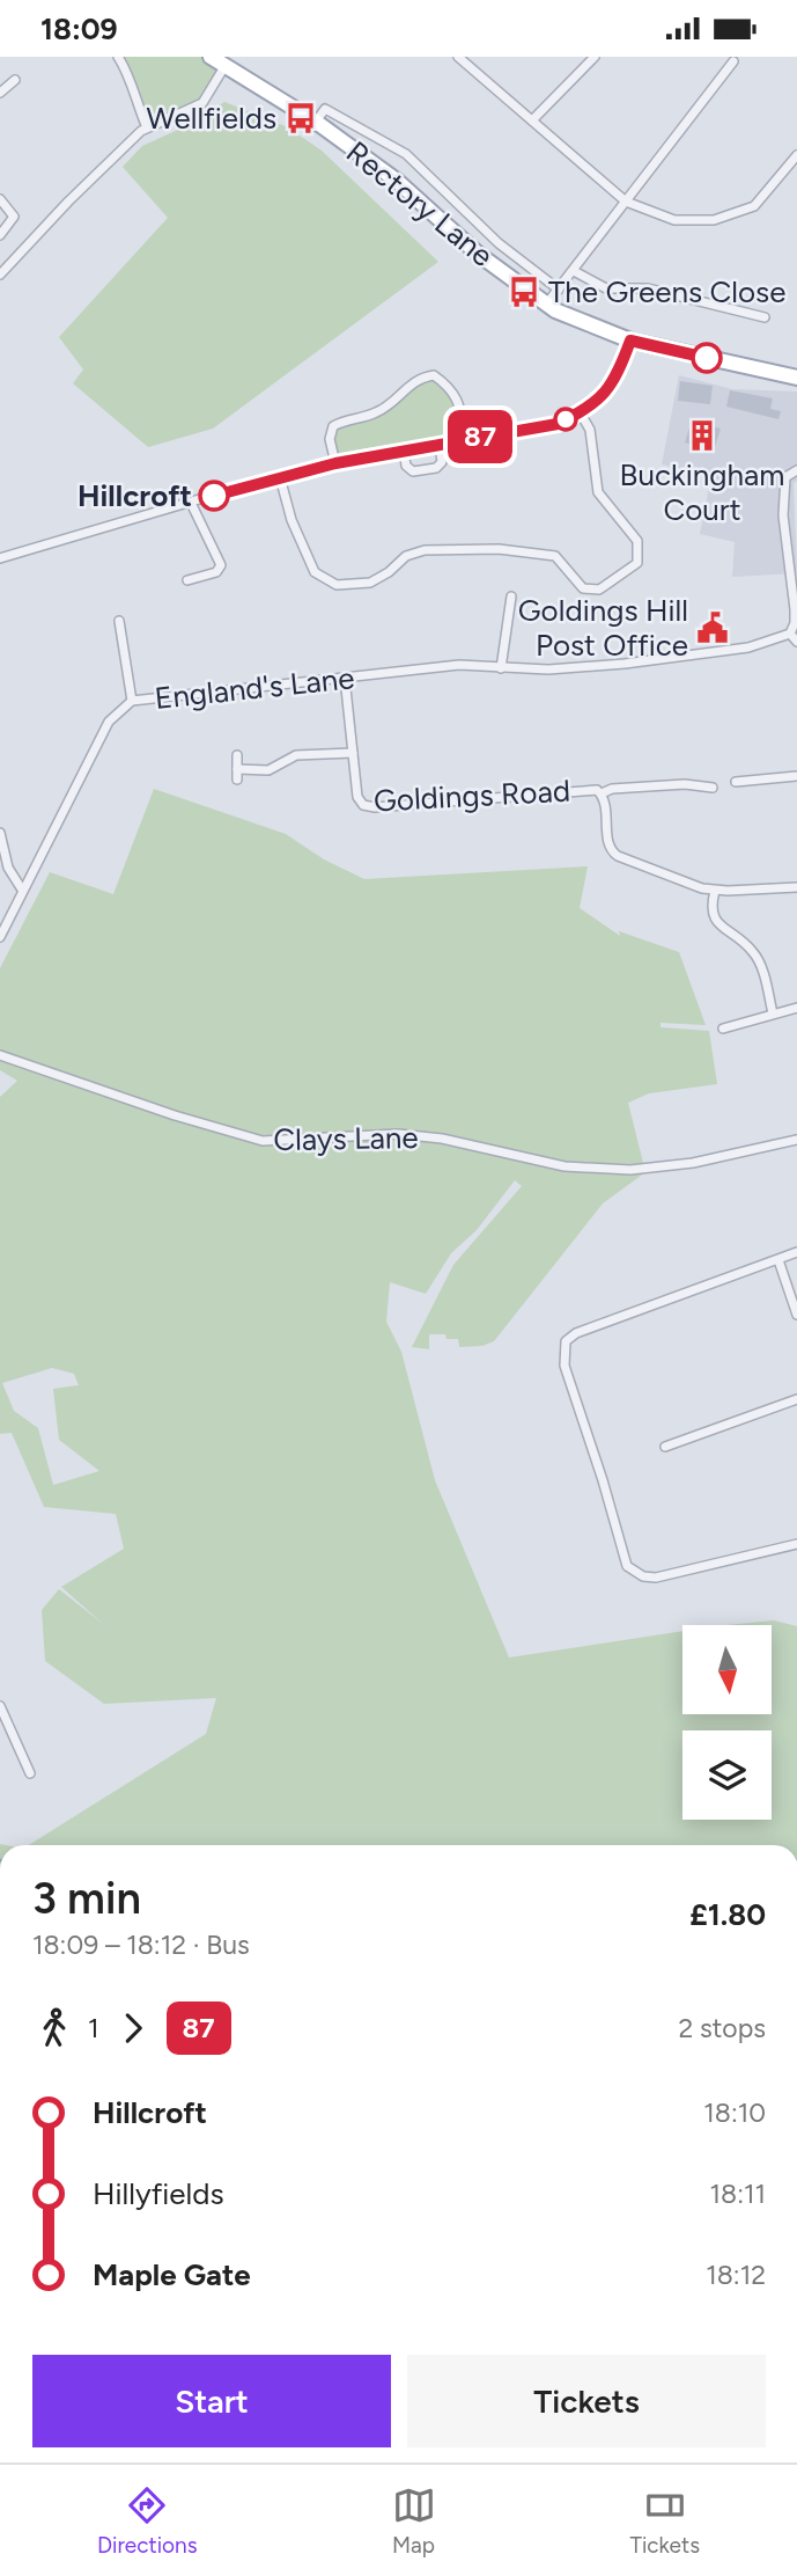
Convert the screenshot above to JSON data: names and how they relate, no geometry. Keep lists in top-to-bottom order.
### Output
{
  "streets": {
    "main road": ["Rectory Lane"],
    "street": ["England's Lane", "Goldings Road", "Clays Lane"]
  },
  "crossings": [
    ["England's Lane", "Goldings Road"]
  ],
  "places": {
    "bus stop": ["Wellfields", "The Greens Close"],
    "building": ["Buckingham Court"],
    "other": ["Hillcroft"],
    "public building": ["Goldings Hill Post Office"]
  },
  "lines": ["bus line 87"],
  "north": "bottom",
  "page": {
    "status": "18:09",
    "on_map": "87",
    "heading": ["3 min", "18:09 – 18:12 · Bus", "£1.80"],
    "legs": ["1", "87", "2 stops"],
    "list": [
      {
        "name": "Hillcroft",
        "value": "18:10"
      },
      {
        "name": "Hillyfields",
        "value": "18:11"
      },
      {
        "name": "Maple Gate",
        "value": "18:12"
      }
    ],
    "buttons": ["Start", "Tickets"],
    "tabs": ["Directions", "Map", "Tickets"]
  }
}
